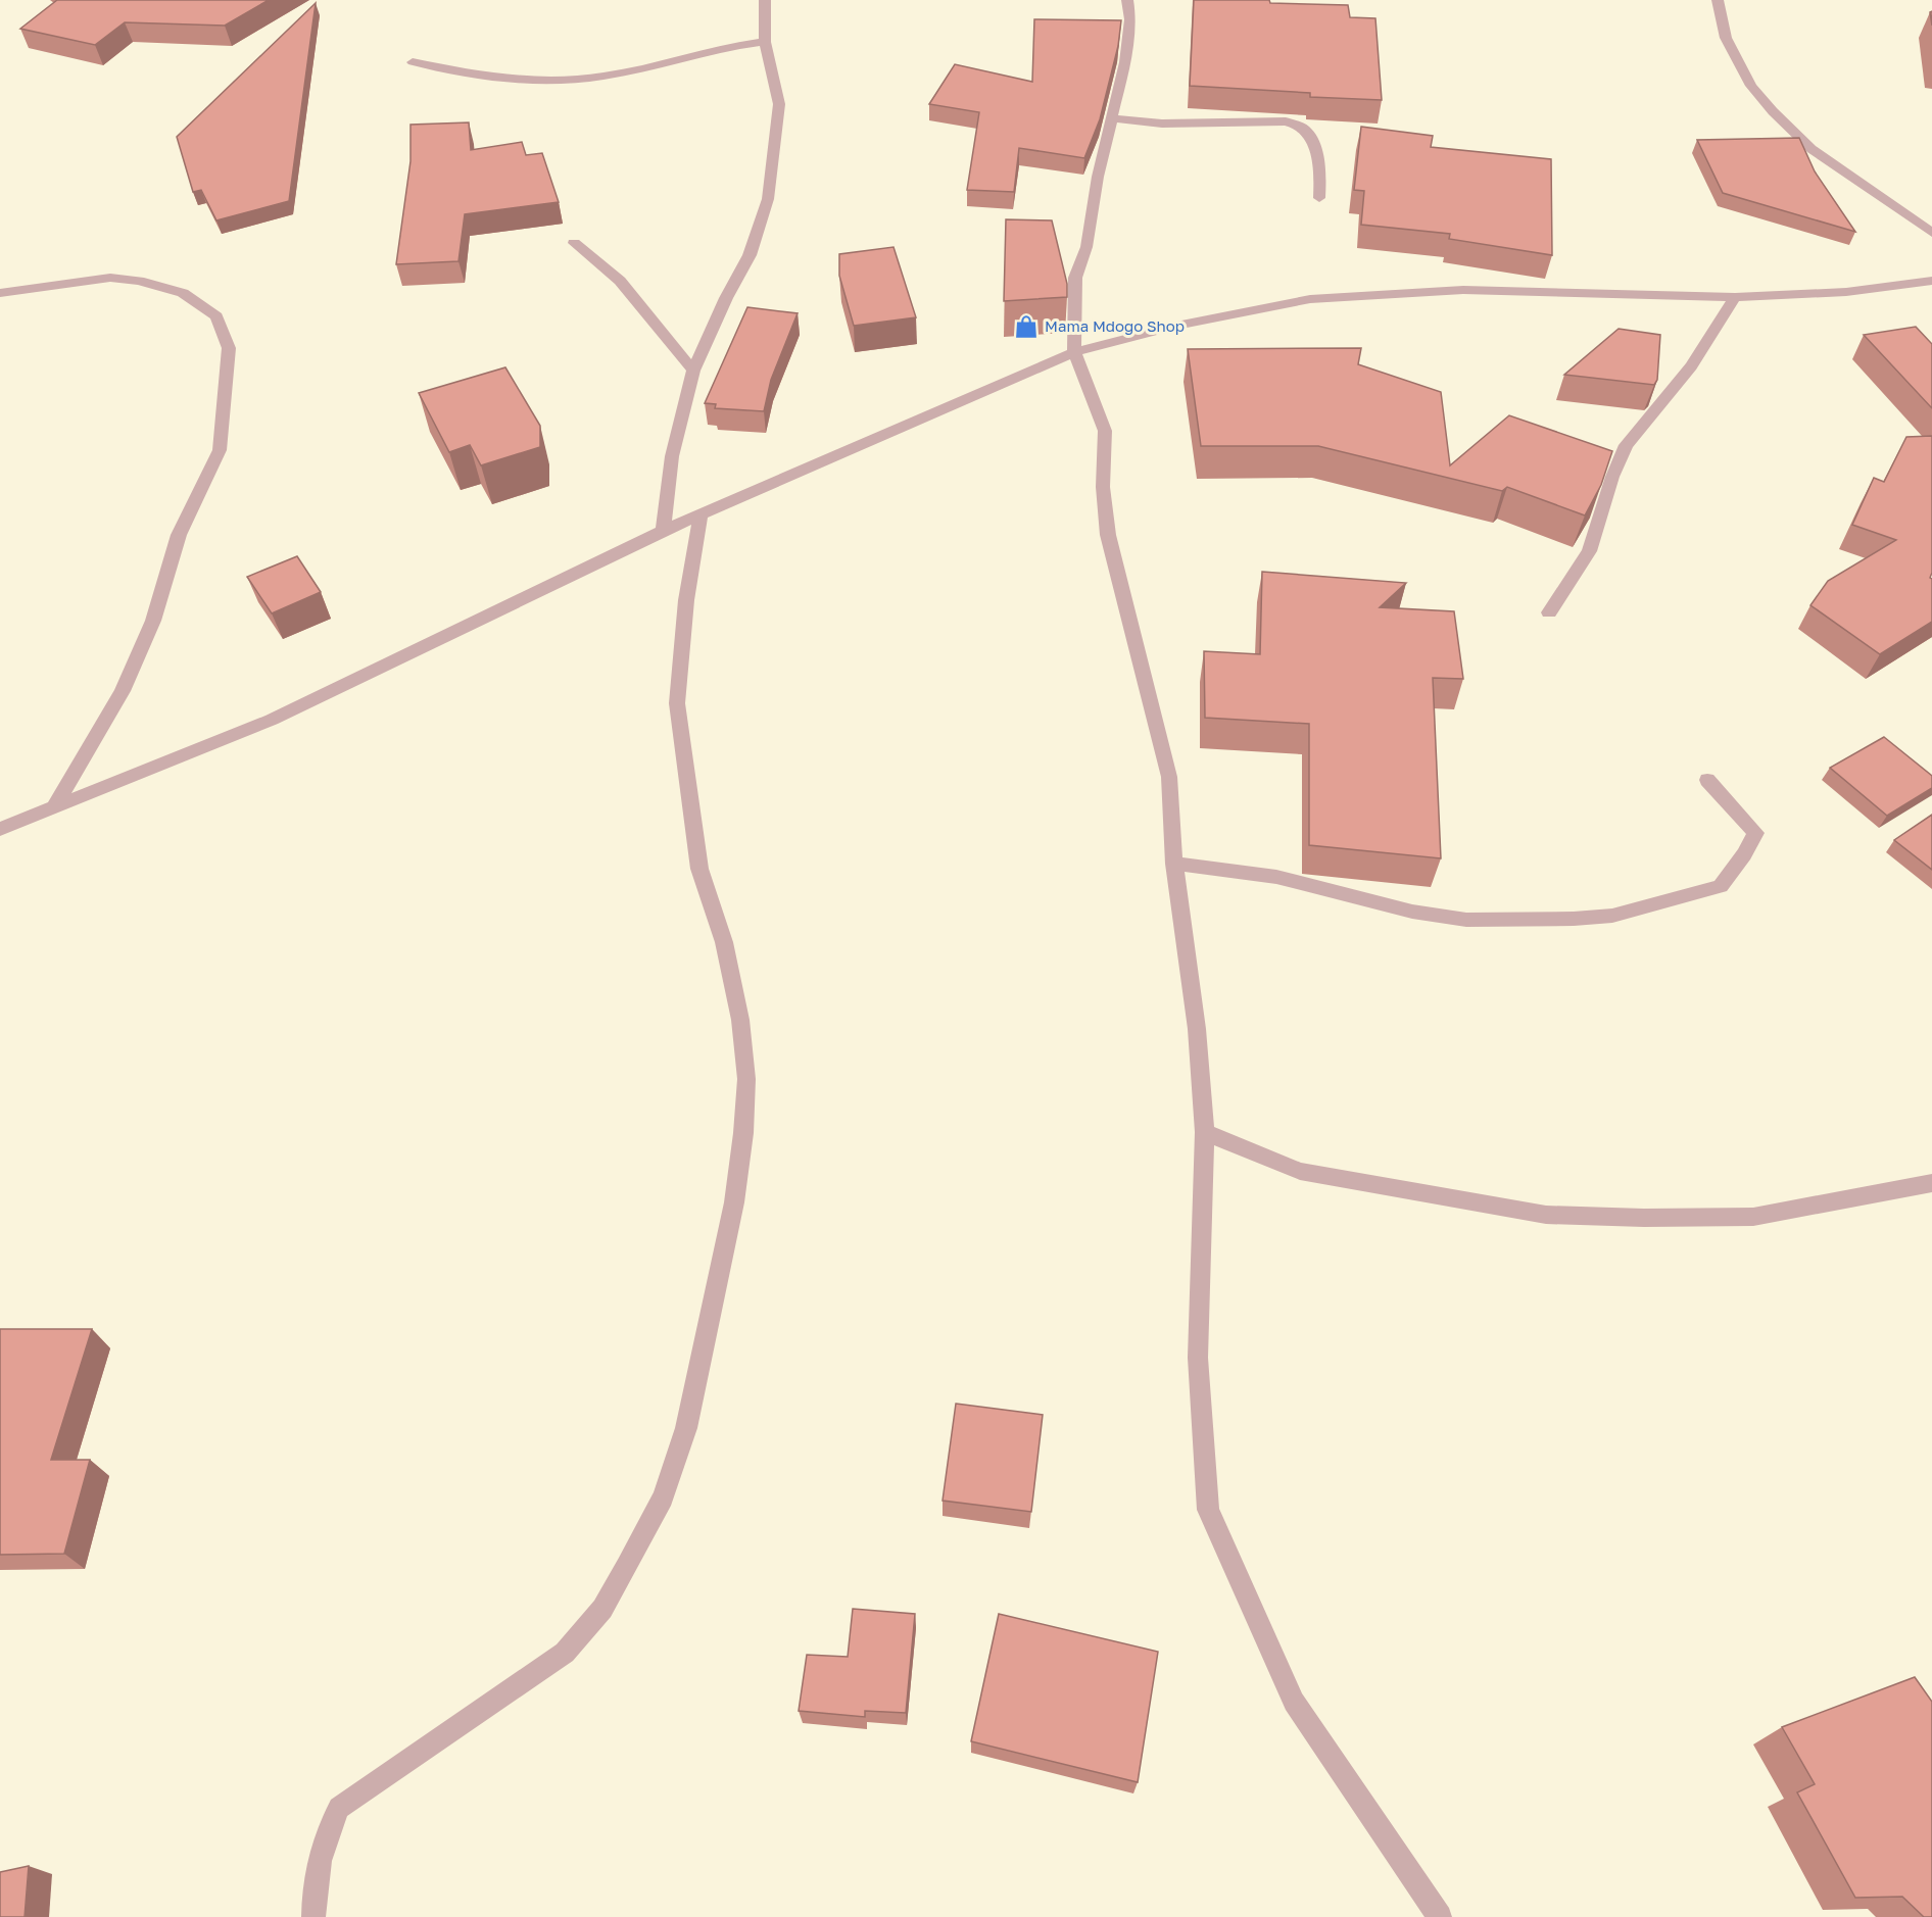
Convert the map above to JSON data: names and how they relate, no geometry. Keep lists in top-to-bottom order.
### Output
{
  "places": {
    "shop": ["Mama Mdogo Shop"]
  }
}
